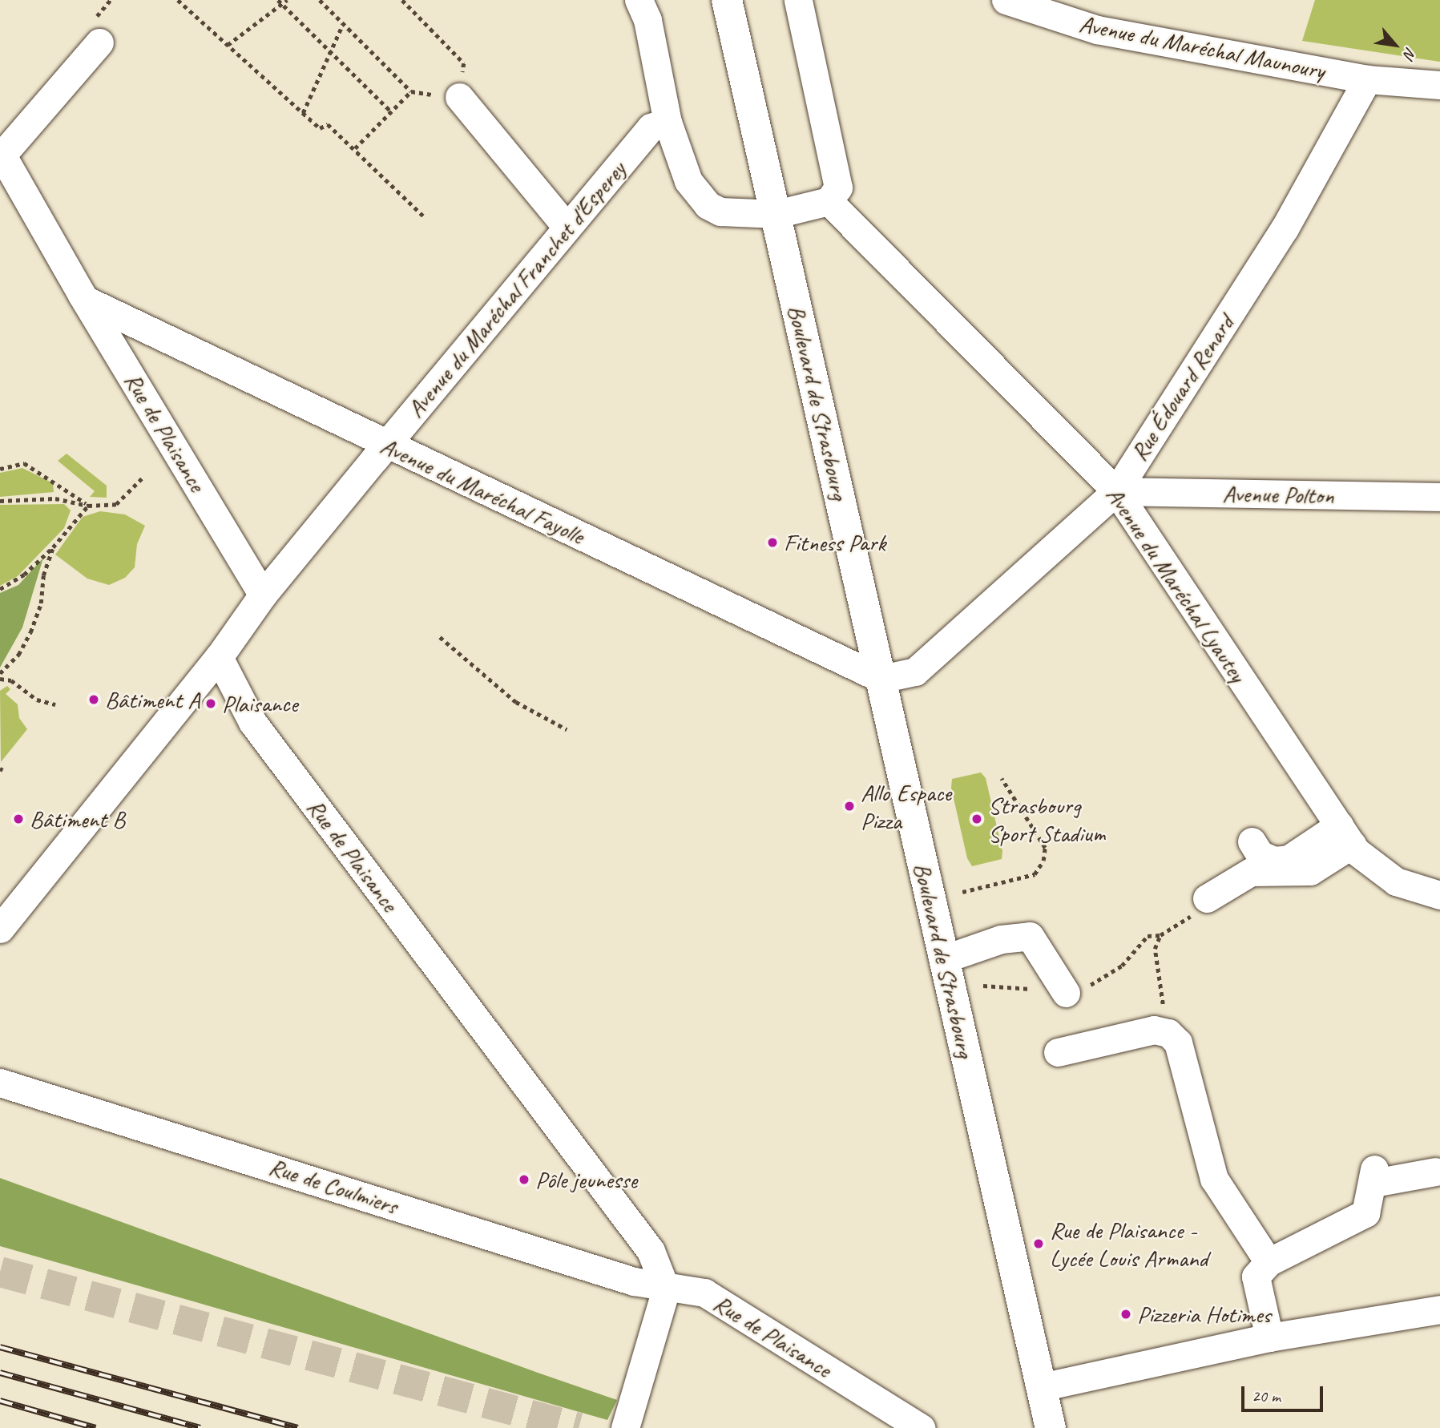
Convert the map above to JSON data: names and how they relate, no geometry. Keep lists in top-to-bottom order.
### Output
{
  "streets": {
    "main road": ["Boulevard de Strasbourg"],
    "street": [
      "Avenue du Maréchal Maunoury",
      "Avenue du Maréchal Franchet d'Esperey",
      "Rue Édouard Renard",
      "Rue de Plaisance",
      "Avenue du Maréchal Fayolle",
      "Avenue Polton",
      "Avenue du Maréchal Lyautey",
      "Rue de Coulmiers"
    ]
  },
  "crossings": [
    ["Avenue du Maréchal Maunoury", "Rue Édouard Renard"],
    ["Avenue du Maréchal Franchet d'Esperey", "Rue de Plaisance"],
    ["Avenue du Maréchal Franchet d'Esperey", "Avenue du Maréchal Fayolle"],
    ["Rue Édouard Renard", "Boulevard de Strasbourg"],
    ["Rue Édouard Renard", "Avenue du Maréchal Fayolle"],
    ["Rue Édouard Renard", "Avenue Polton"],
    ["Rue Édouard Renard", "Avenue du Maréchal Lyautey"],
    ["Boulevard de Strasbourg", "Avenue du Maréchal Fayolle"],
    ["Rue de Plaisance", "Avenue du Maréchal Fayolle"],
    ["Rue de Plaisance", "Rue de Coulmiers"],
    ["Avenue Polton", "Avenue du Maréchal Lyautey"]
  ],
  "places": [
    "Fitness Park",
    "Bâtiment A",
    "Plaisance",
    "Allo Espace Pizza",
    "Bâtiment B",
    "Strasbourg Sport Stadium",
    "Pôle jeunesse",
    "Rue de Plaisance - Lycée Louis Armand",
    "Pizzeria Hotimes"
  ],
  "scale_bar": "20 m",
  "north": "bottom right"
}
